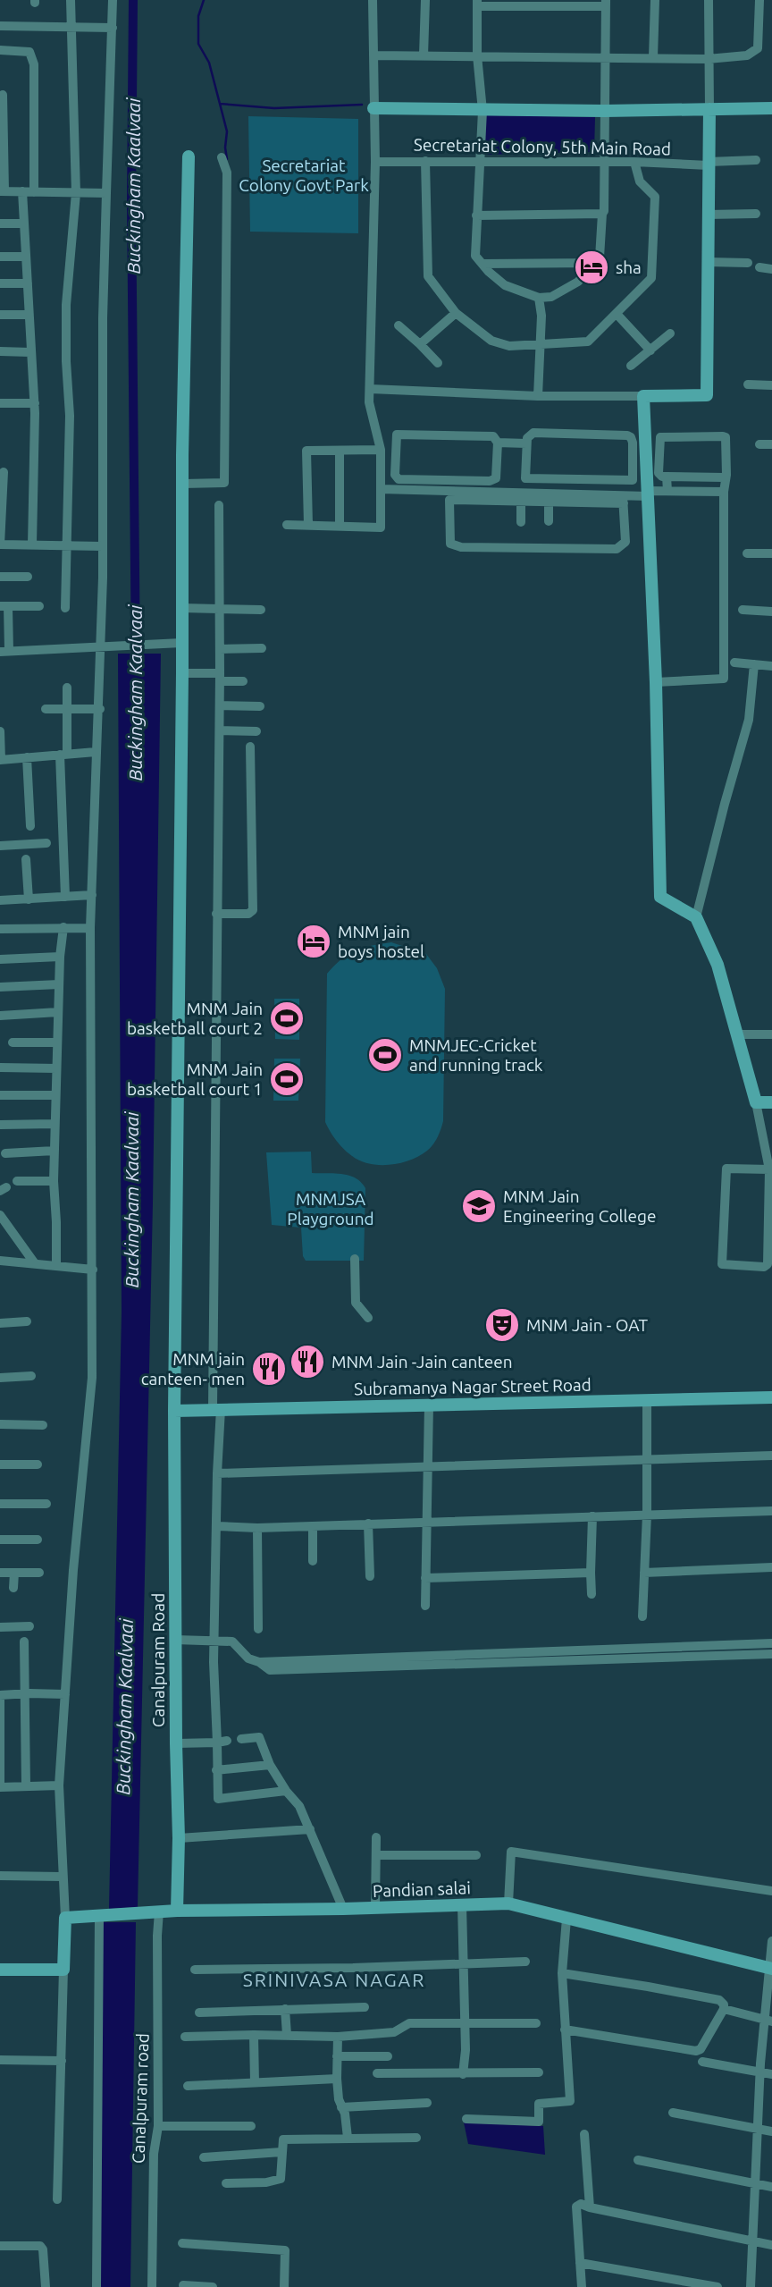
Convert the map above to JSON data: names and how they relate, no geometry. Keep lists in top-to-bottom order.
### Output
{
  "streets": {
    "street": [
      "Secretariat Colony, 5th Main Road",
      "Subramanya Nagar Street Road",
      "Canalpuram Road",
      "Pandian salai",
      "Canalpuram road"
    ]
  },
  "crossings": [
    ["Subramanya Nagar Street Road", "Canalpuram Road"],
    ["Canalpuram Road", "Pandian salai"],
    ["Pandian salai", "Canalpuram road"]
  ],
  "districts": ["SRINIVASA NAGAR"],
  "water": ["Buckingham Kaalvaai"],
  "parks": ["Secretariat Colony Govt Park", "MNMJSA Playground"],
  "places": {
    "hotel": ["sha", "MNM jain boys hostel"],
    "sports": ["MNM Jain basketball court 2", "MNMJEC-Cricket and running track", "MNM Jain basketball court 1"],
    "school or university": ["MNM Jain Engineering College"],
    "theatre": ["MNM Jain - OAT"],
    "restaurant": ["MNM Jain -Jain canteen", "MNM jain canteen- men"]
  }
}
